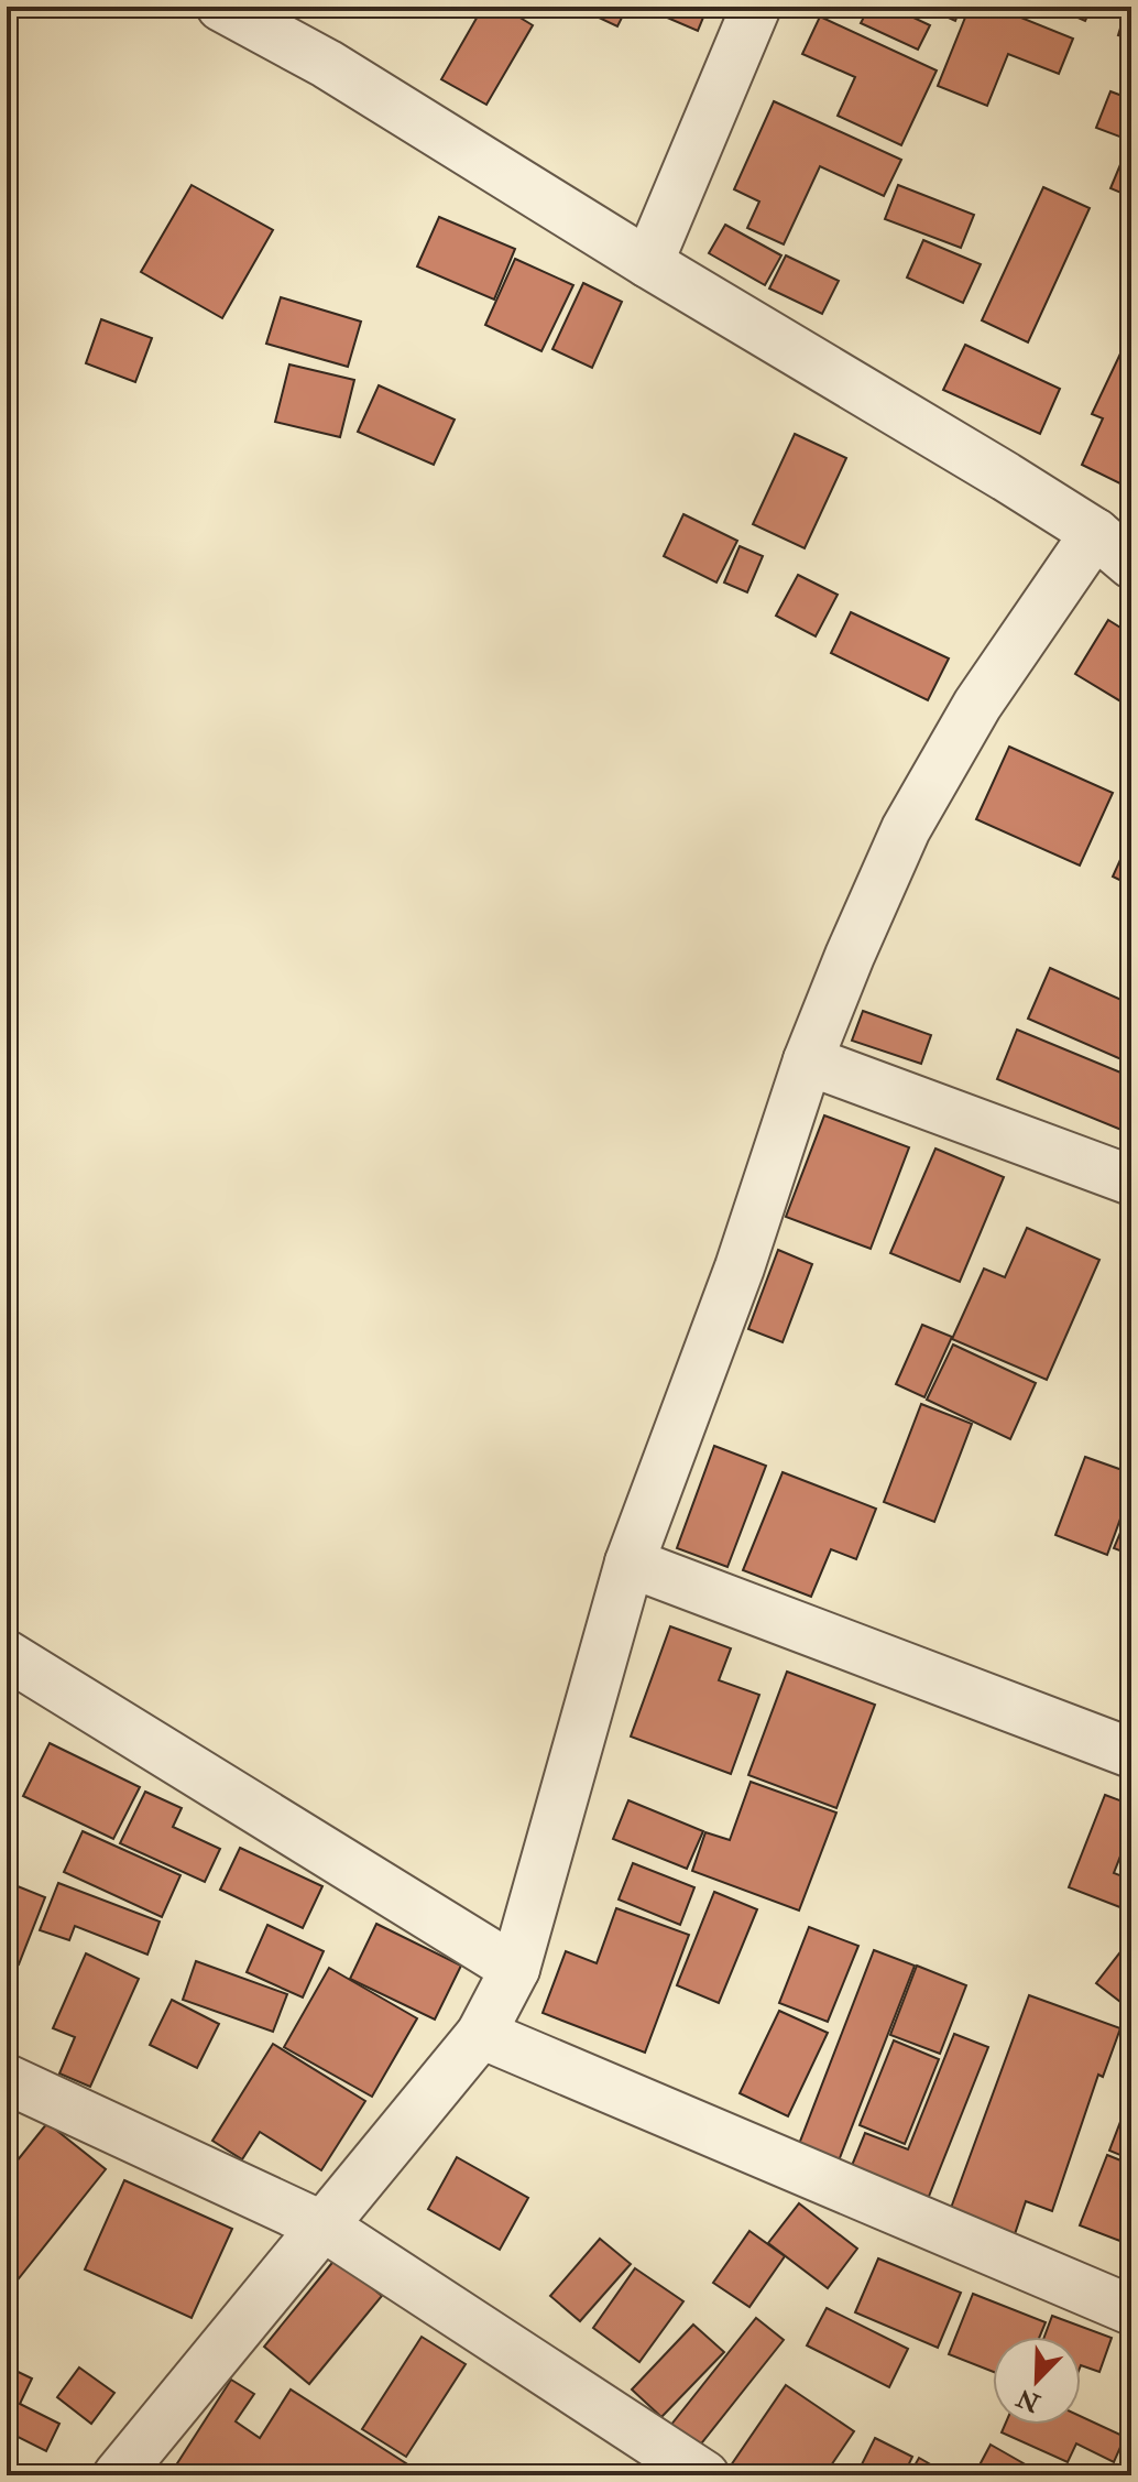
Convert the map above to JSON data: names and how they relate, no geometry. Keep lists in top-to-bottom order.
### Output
{
  "north": "bottom left"
}
